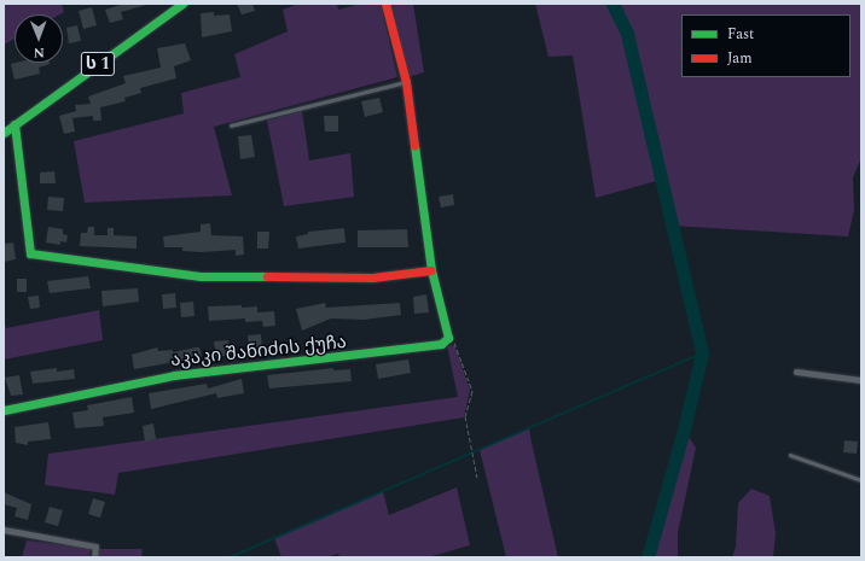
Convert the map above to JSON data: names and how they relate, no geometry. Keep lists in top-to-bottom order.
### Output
{
  "streets": {
    "main road": ["ს 1", "აკაკი შანიძის ქუჩა"]
  },
  "legend": ["Fast", "Jam"],
  "north": "bottom"
}
